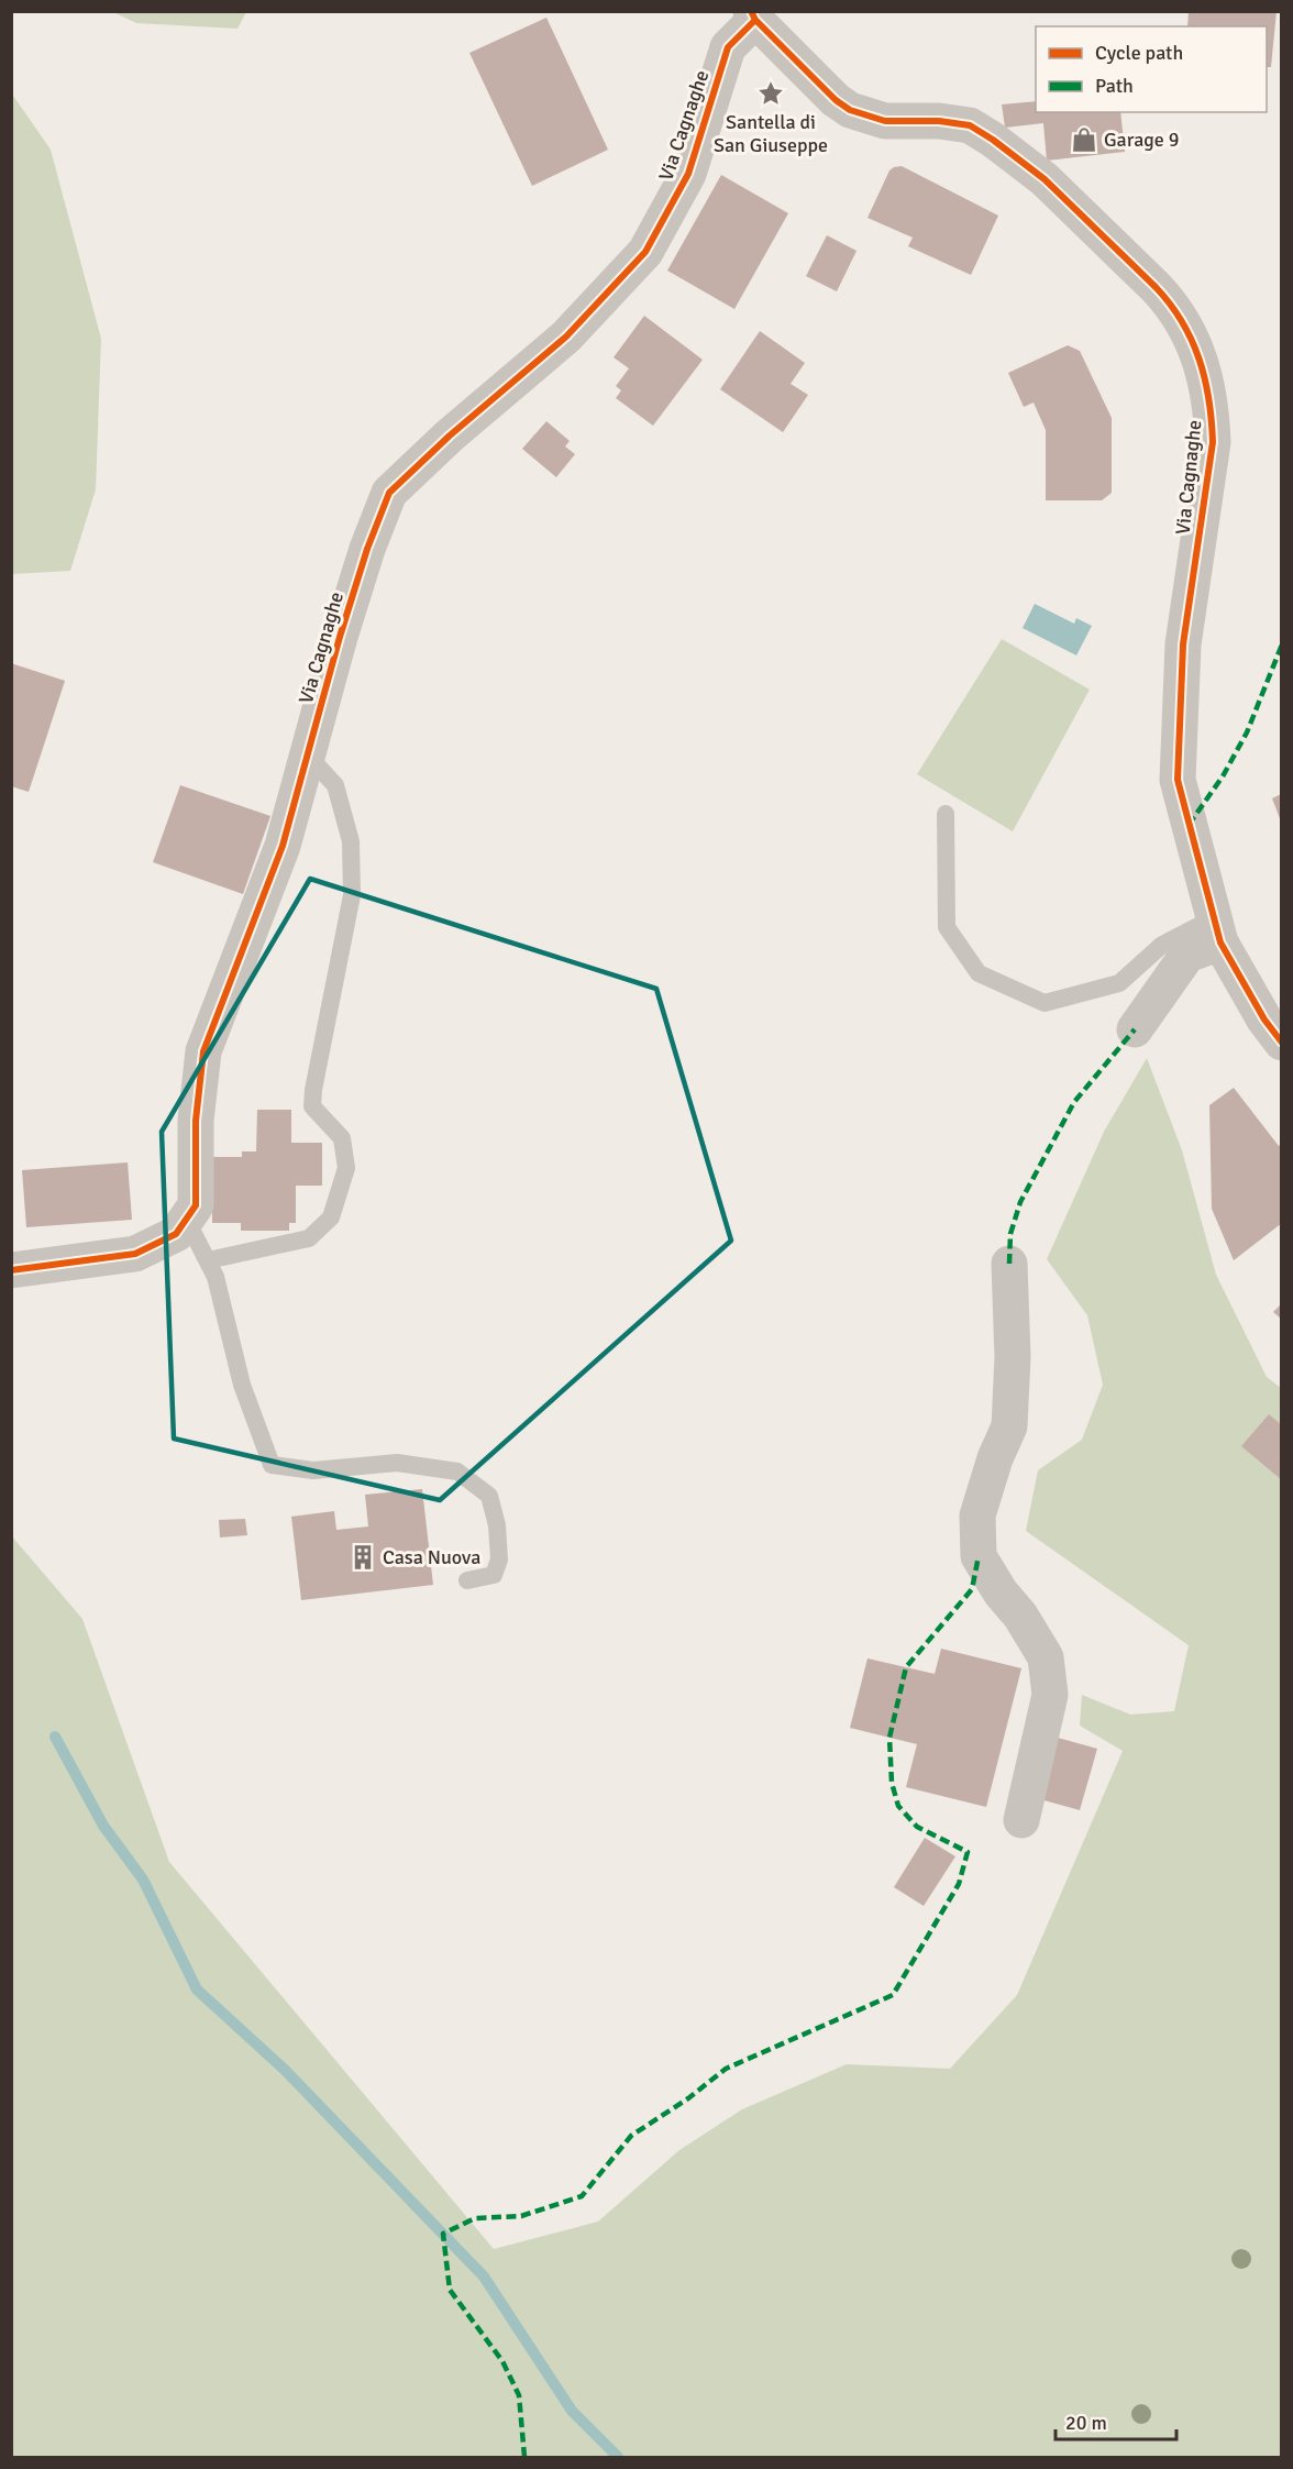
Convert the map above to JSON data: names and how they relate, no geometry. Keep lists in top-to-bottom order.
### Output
{
  "streets": {
    "street": ["Via Cagnaghe"]
  },
  "places": {
    "place": ["Santella di San Giuseppe"],
    "shop": ["Garage 9"],
    "building": ["Casa Nuova"]
  },
  "legend": ["Cycle path", "Path"],
  "scale_bar": "20 m"
}
